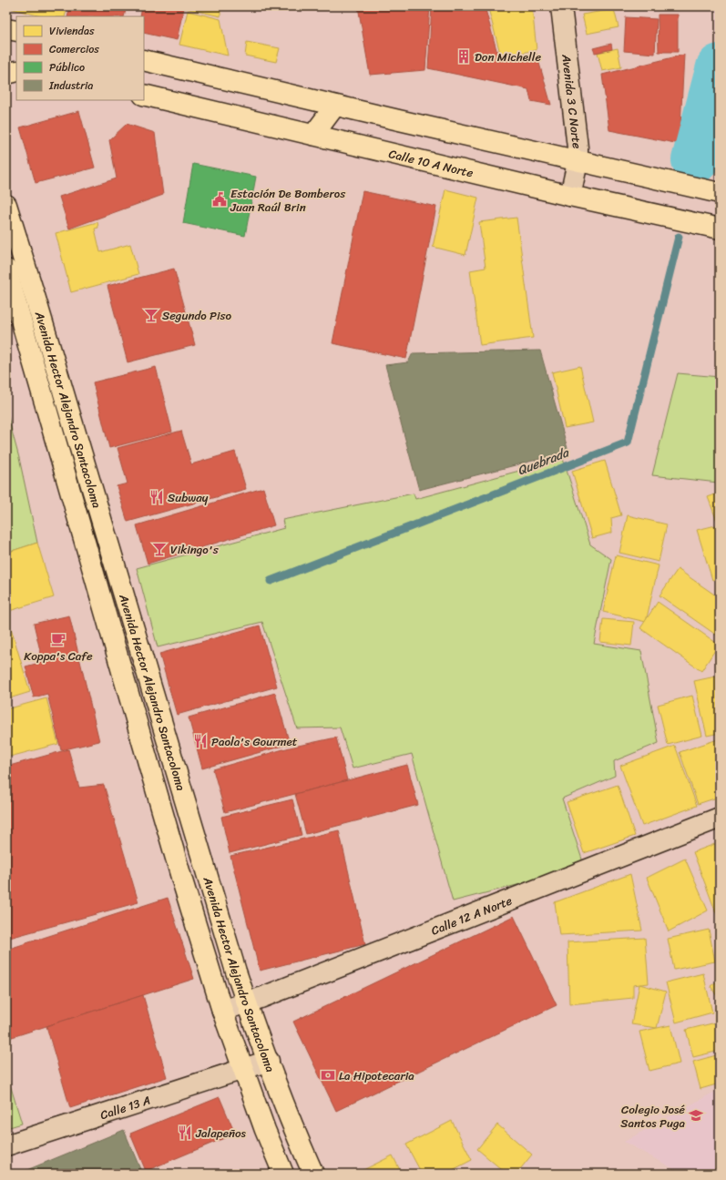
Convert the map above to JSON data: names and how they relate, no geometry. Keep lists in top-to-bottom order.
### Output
{
  "streets": {
    "main road": ["Calle 10 A Norte", "Avenida Hector Alejandro Santacoloma"],
    "street": ["Avenida 3 C Norte", "Calle 12 A Norte", "Calle 13 A"]
  },
  "crossings": [
    ["Avenida 3 C Norte", "Calle 10 A Norte"],
    ["Avenida Hector Alejandro Santacoloma", "Calle 12 A Norte"],
    ["Avenida Hector Alejandro Santacoloma", "Calle 13 A"]
  ],
  "water": ["Quebrada"],
  "places": {
    "building": ["Don Michelle"],
    "public building": ["Estación De Bomberos Juan Raúl Brin"],
    "bar": ["Segundo Piso", "Vikingo's"],
    "restaurant": ["Subway", "Paola's Gourmet", "Jalapeños"],
    "cafe": ["Koppa's Cafe"],
    "bank": ["La Hipotecaria"],
    "school or university": ["Colegio José Santos Puga"]
  },
  "legend": [
    "Viviendas",
    "Comercios",
    "Público",
    "Industria"
  ]
}
